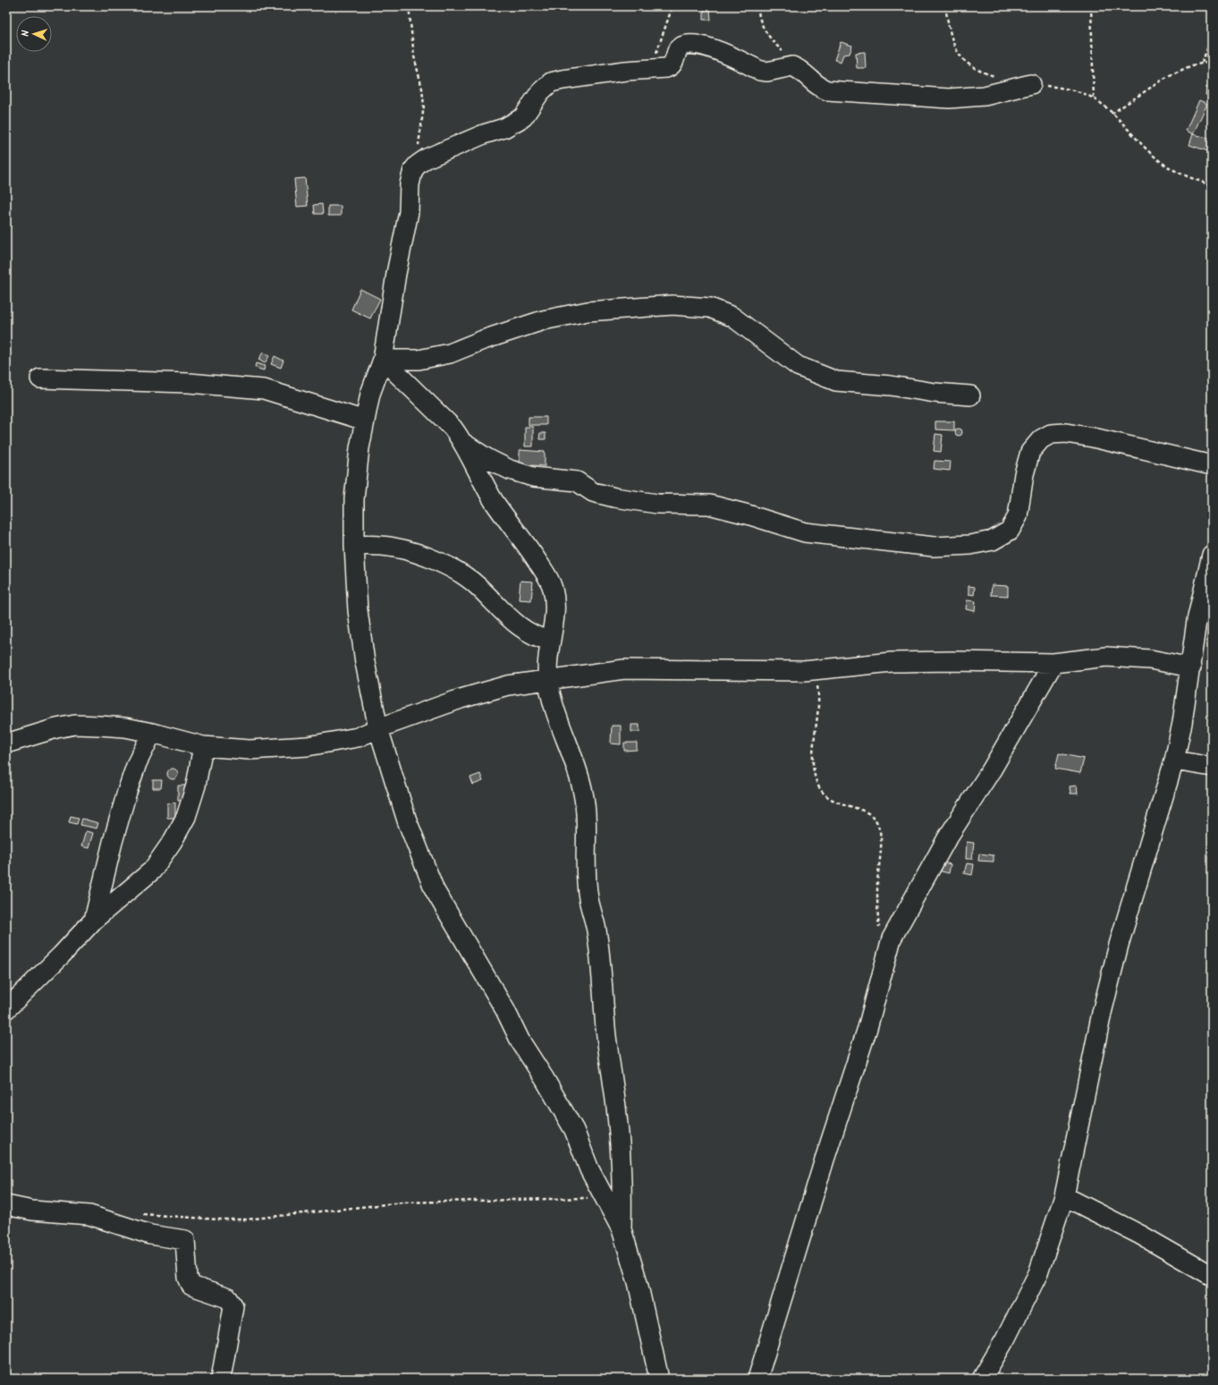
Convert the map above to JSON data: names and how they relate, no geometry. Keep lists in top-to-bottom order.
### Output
{
  "north": "left"
}
